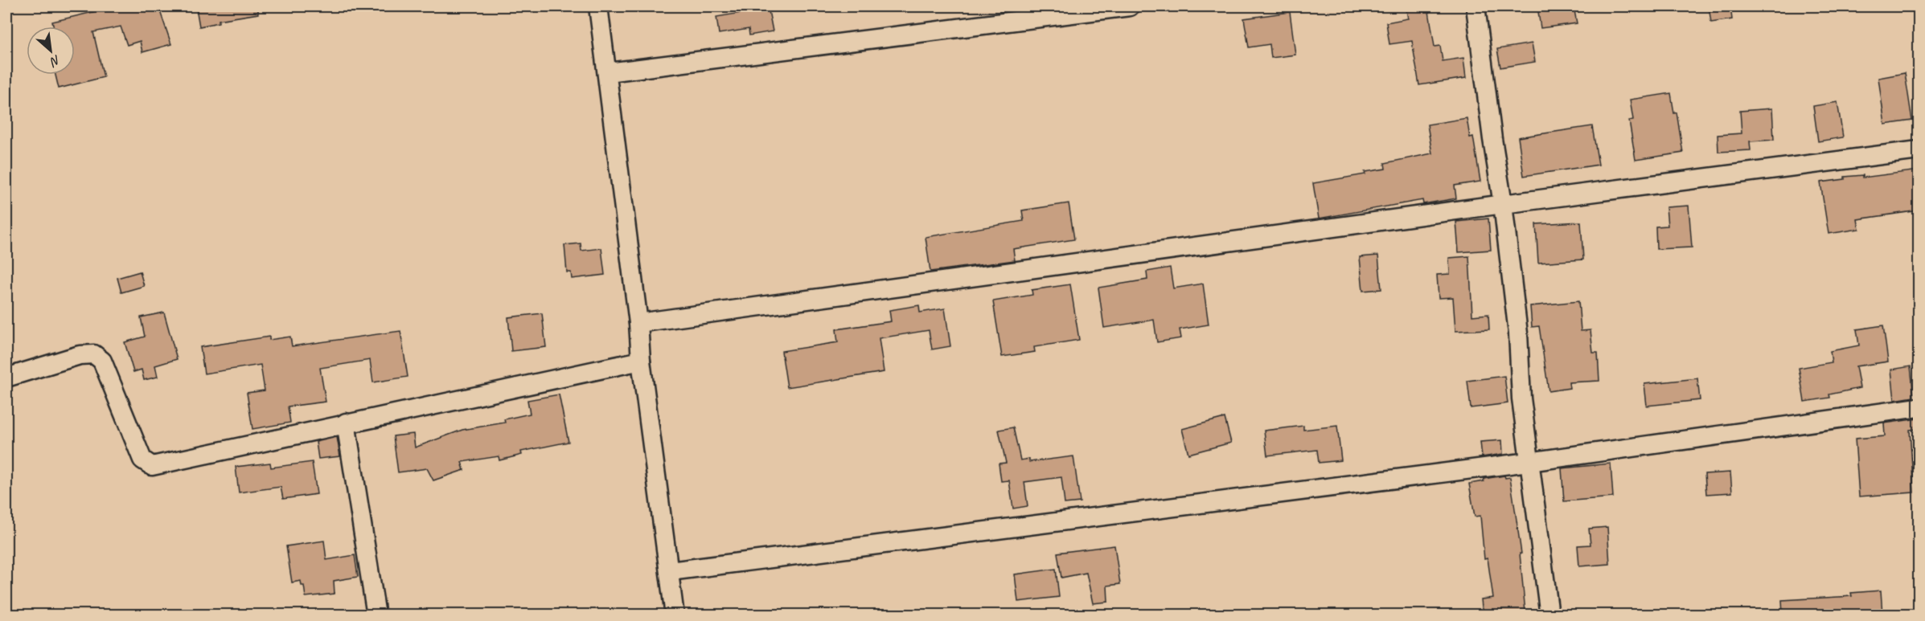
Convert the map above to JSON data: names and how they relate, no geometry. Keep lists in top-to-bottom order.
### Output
{
  "north": "bottom right"
}
